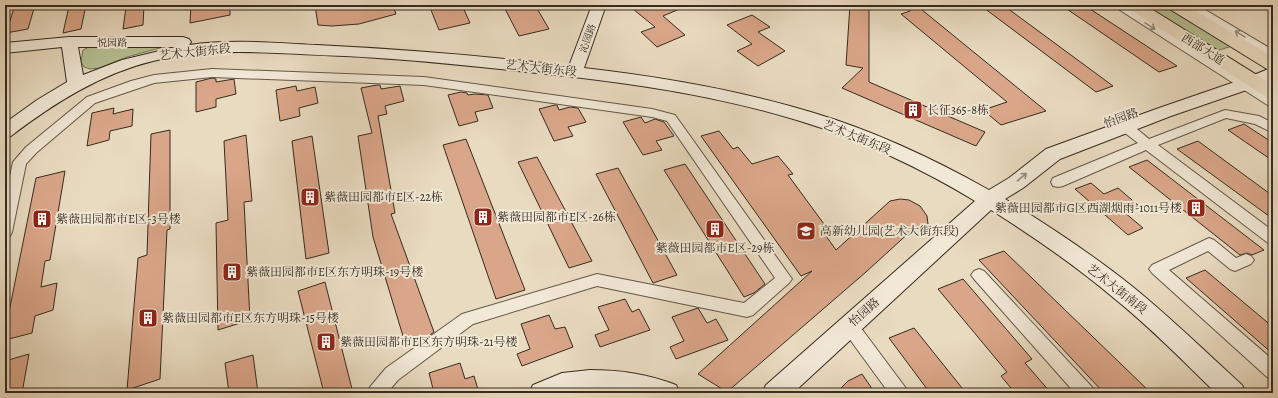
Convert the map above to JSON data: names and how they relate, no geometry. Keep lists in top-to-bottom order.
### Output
{
  "streets": {
    "main road": ["西部大道"],
    "street": [
      "沁园路",
      "悦园路",
      "艺术大街东段",
      "怡园路",
      "艺术大街南段"
    ]
  },
  "crossings": [
    ["沁园路", "艺术大街东段"],
    ["悦园路", "艺术大街东段"],
    ["西部大道", "怡园路"],
    ["艺术大街东段", "怡园路"],
    ["艺术大街东段", "艺术大街南段"],
    ["怡园路", "艺术大街南段"]
  ],
  "places": {
    "building": [
      "长征365-8栋",
      "紫薇田园都市E区-22栋",
      "紫薇田园都市G区西湖烟雨-1011号楼",
      "紫薇田园都市E区-26栋",
      "紫薇田园都市E区-3号楼",
      "紫薇田园都市E区-29栋",
      "紫薇田园都市E区东方明珠-19号楼",
      "紫薇田园都市E区东方明珠-15号楼",
      "紫薇田园都市E区东方明珠-21号楼"
    ],
    "school or university": ["高新幼儿园(艺术大街东段)"]
  }
}
